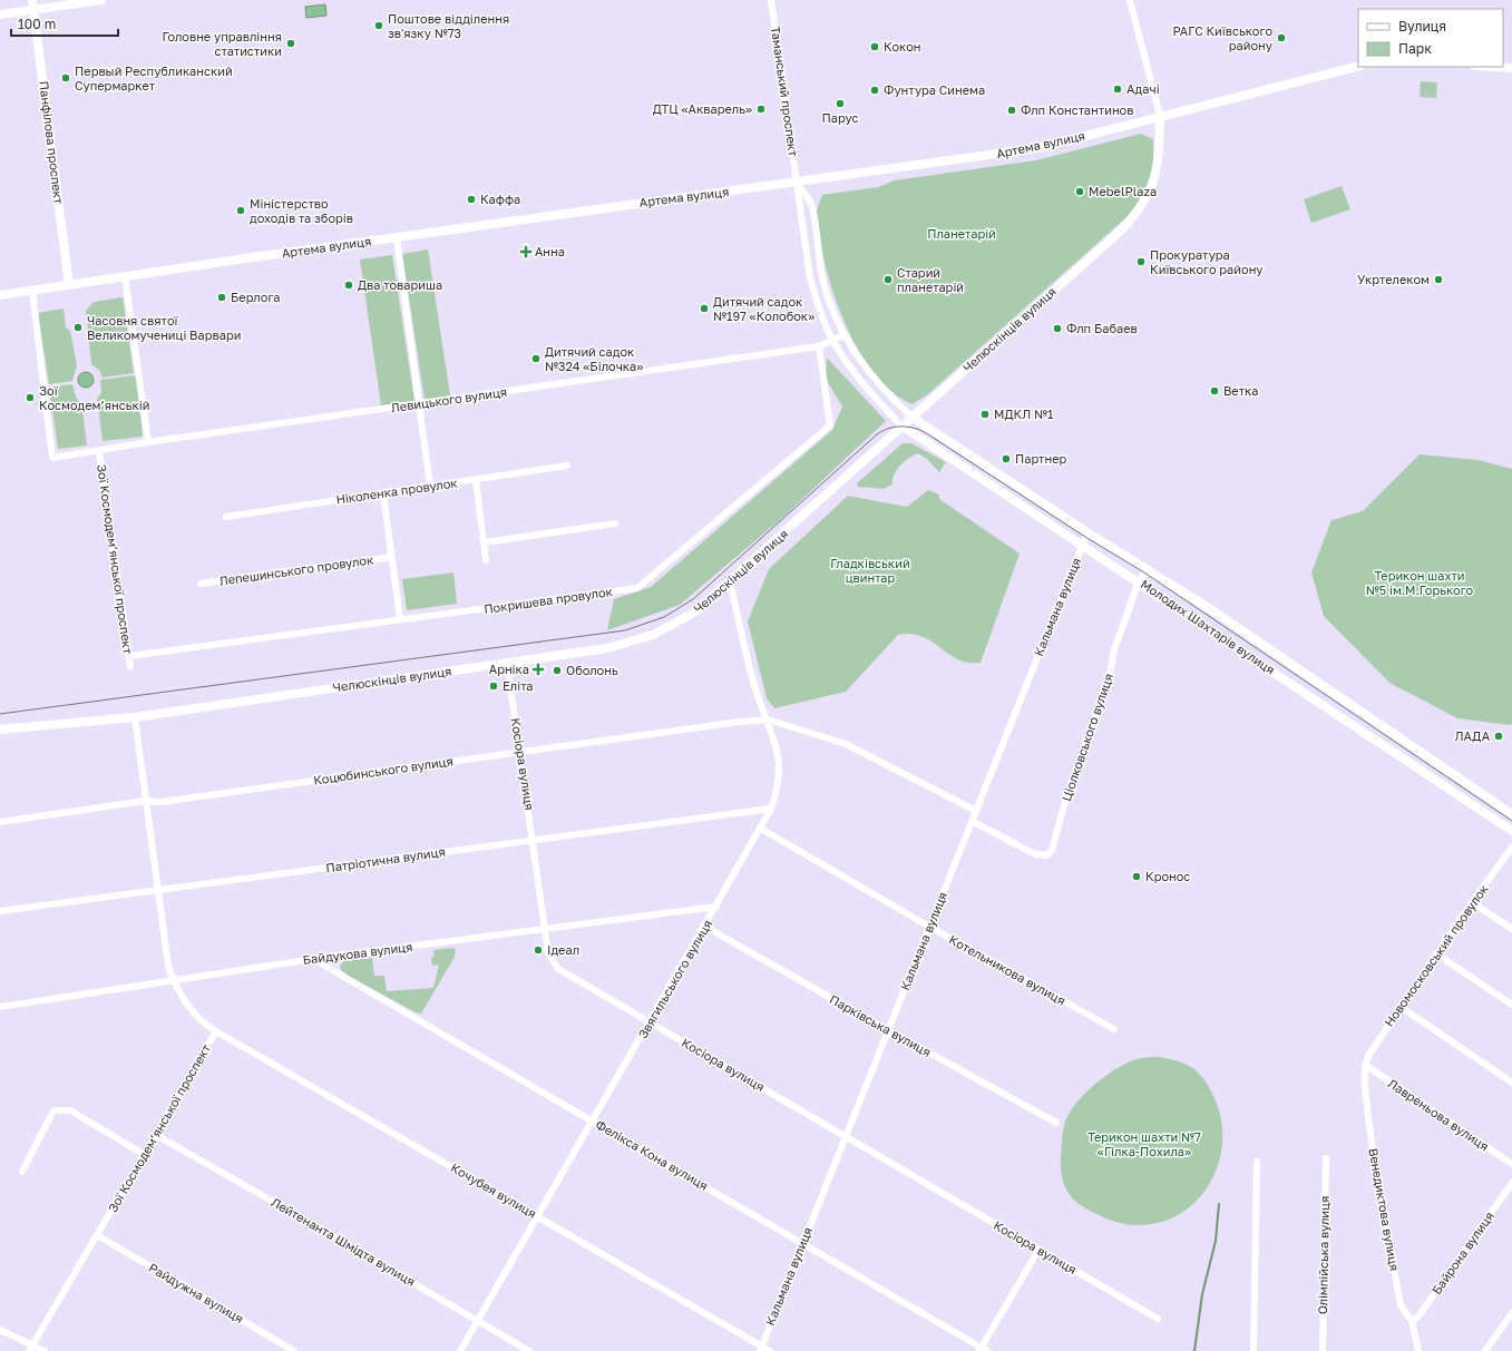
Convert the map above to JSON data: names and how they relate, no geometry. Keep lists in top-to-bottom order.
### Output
{
  "streets": {
    "main road": [
      "Панфілова проспект",
      "Артема вулиця",
      "Челюскінців вулиця",
      "Молодих Шахтарів вулиця"
    ],
    "street": [
      "Таманський проспект",
      "Левицького вулиця",
      "Ніколенка провулок",
      "Зої Космодем’янської проспект",
      "Лепешинського провулок",
      "Покришева провулок",
      "Кальмана вулиця",
      "Ціолковського вулиця",
      "Косіора вулиця",
      "Коцюбинського вулиця",
      "Патріотична вулиця",
      "Байдукова вулиця",
      "Новомосковський провулок",
      "Котельникова вулиця",
      "Звягильського вулиця",
      "Парківська вулиця",
      "Лавреньова вулиця",
      "Фелікса Кона вулиця",
      "Кочубея вулиця",
      "Венедиктова вулиця",
      "Лейтенанта Шмідта вулиця",
      "Байрона вулиця",
      "Олімпійська вулиця",
      "Райдужна вулиця"
    ]
  },
  "crossings": [
    ["Таманський проспект", "Артема вулиця"],
    ["Таманський проспект", "Челюскінців вулиця"],
    ["Таманський проспект", "Левицького вулиця"],
    ["Таманський проспект", "Молодих Шахтарів вулиця"],
    ["Панфілова проспект", "Артема вулиця"],
    ["Артема вулиця", "Челюскінців вулиця"],
    ["Артема вулиця", "Левицького вулиця"],
    ["Челюскінців вулиця", "Зої Космодем’янської проспект"],
    ["Челюскінців вулиця", "Молодих Шахтарів вулиця"],
    ["Челюскінців вулиця", "Косіора вулиця"],
    ["Челюскінців вулиця", "Звягильського вулиця"],
    ["Левицького вулиця", "Зої Космодем’янської проспект"],
    ["Левицького вулиця", "Покришева провулок"],
    ["Зої Космодем’янської проспект", "Покришева провулок"],
    ["Зої Космодем’янської проспект", "Коцюбинського вулиця"],
    ["Зої Космодем’янської проспект", "Патріотична вулиця"],
    ["Зої Космодем’янської проспект", "Байдукова вулиця"],
    ["Зої Космодем’янської проспект", "Кочубея вулиця"],
    ["Зої Космодем’янської проспект", "Лейтенанта Шмідта вулиця"],
    ["Зої Космодем’янської проспект", "Райдужна вулиця"],
    ["Кальмана вулиця", "Молодих Шахтарів вулиця"],
    ["Кальмана вулиця", "Ціолковського вулиця"],
    ["Кальмана вулиця", "Косіора вулиця"],
    ["Кальмана вулиця", "Котельникова вулиця"],
    ["Кальмана вулиця", "Парківська вулиця"],
    ["Кальмана вулиця", "Фелікса Кона вулиця"],
    ["Кальмана вулиця", "Кочубея вулиця"],
    ["Молодих Шахтарів вулиця", "Ціолковського вулиця"],
    ["Косіора вулиця", "Коцюбинського вулиця"],
    ["Косіора вулиця", "Патріотична вулиця"],
    ["Косіора вулиця", "Байдукова вулиця"],
    ["Косіора вулиця", "Звягильського вулиця"],
    ["Коцюбинського вулиця", "Звягильського вулиця"],
    ["Патріотична вулиця", "Звягильського вулиця"],
    ["Байдукова вулиця", "Звягильського вулиця"],
    ["Байдукова вулиця", "Фелікса Кона вулиця"],
    ["Новомосковський провулок", "Лавреньова вулиця"],
    ["Новомосковський провулок", "Венедиктова вулиця"],
    ["Котельникова вулиця", "Звягильського вулиця"],
    ["Звягильського вулиця", "Парківська вулиця"],
    ["Звягильського вулиця", "Фелікса Кона вулиця"],
    ["Звягильського вулиця", "Кочубея вулиця"],
    ["Звягильського вулиця", "Лейтенанта Шмідта вулиця"],
    ["Лавреньова вулиця", "Венедиктова вулиця"],
    ["Венедиктова вулиця", "Байрона вулиця"]
  ],
  "parks": [
    "Планетарій",
    "Гладківський цвинтар",
    "Терикон шахти №5 ім.М.Горького",
    "Терикон шахти №7 «Гілка-Похила»"
  ],
  "places": {
    "other": [
      "Поштове відділення зв'язку №73",
      "РАГС Київського району",
      "Головне управління статистики",
      "Кокон",
      "Первый Республиканский Супермаркет",
      "Адачі",
      "Фунтура Синема",
      "Парус",
      "ДТЦ «Акварель»",
      "Флп Константинов",
      "MebelPlaza",
      "Каффа",
      "Міністерство доходів та зборів",
      "Прокуратура Київського району",
      "Старий планетарій",
      "Укртелеком",
      "Два товариша",
      "Берлога",
      "Дитячий садок №197 «Колобок»",
      "Часовня святої Великомучениці Варвари",
      "Флп Бабаев",
      "Дитячий садок №324 «Білочка»",
      "Ветка",
      "Зої Космодем’янській",
      "МДКЛ №1",
      "Партнер",
      "Оболонь",
      "Еліта",
      "ЛАДА",
      "Кронос",
      "Ідеал"
    ],
    "health": ["Анна", "Арніка"]
  },
  "legend": ["Вулиця", "Парк"],
  "scale_bar": "100 m"
}
